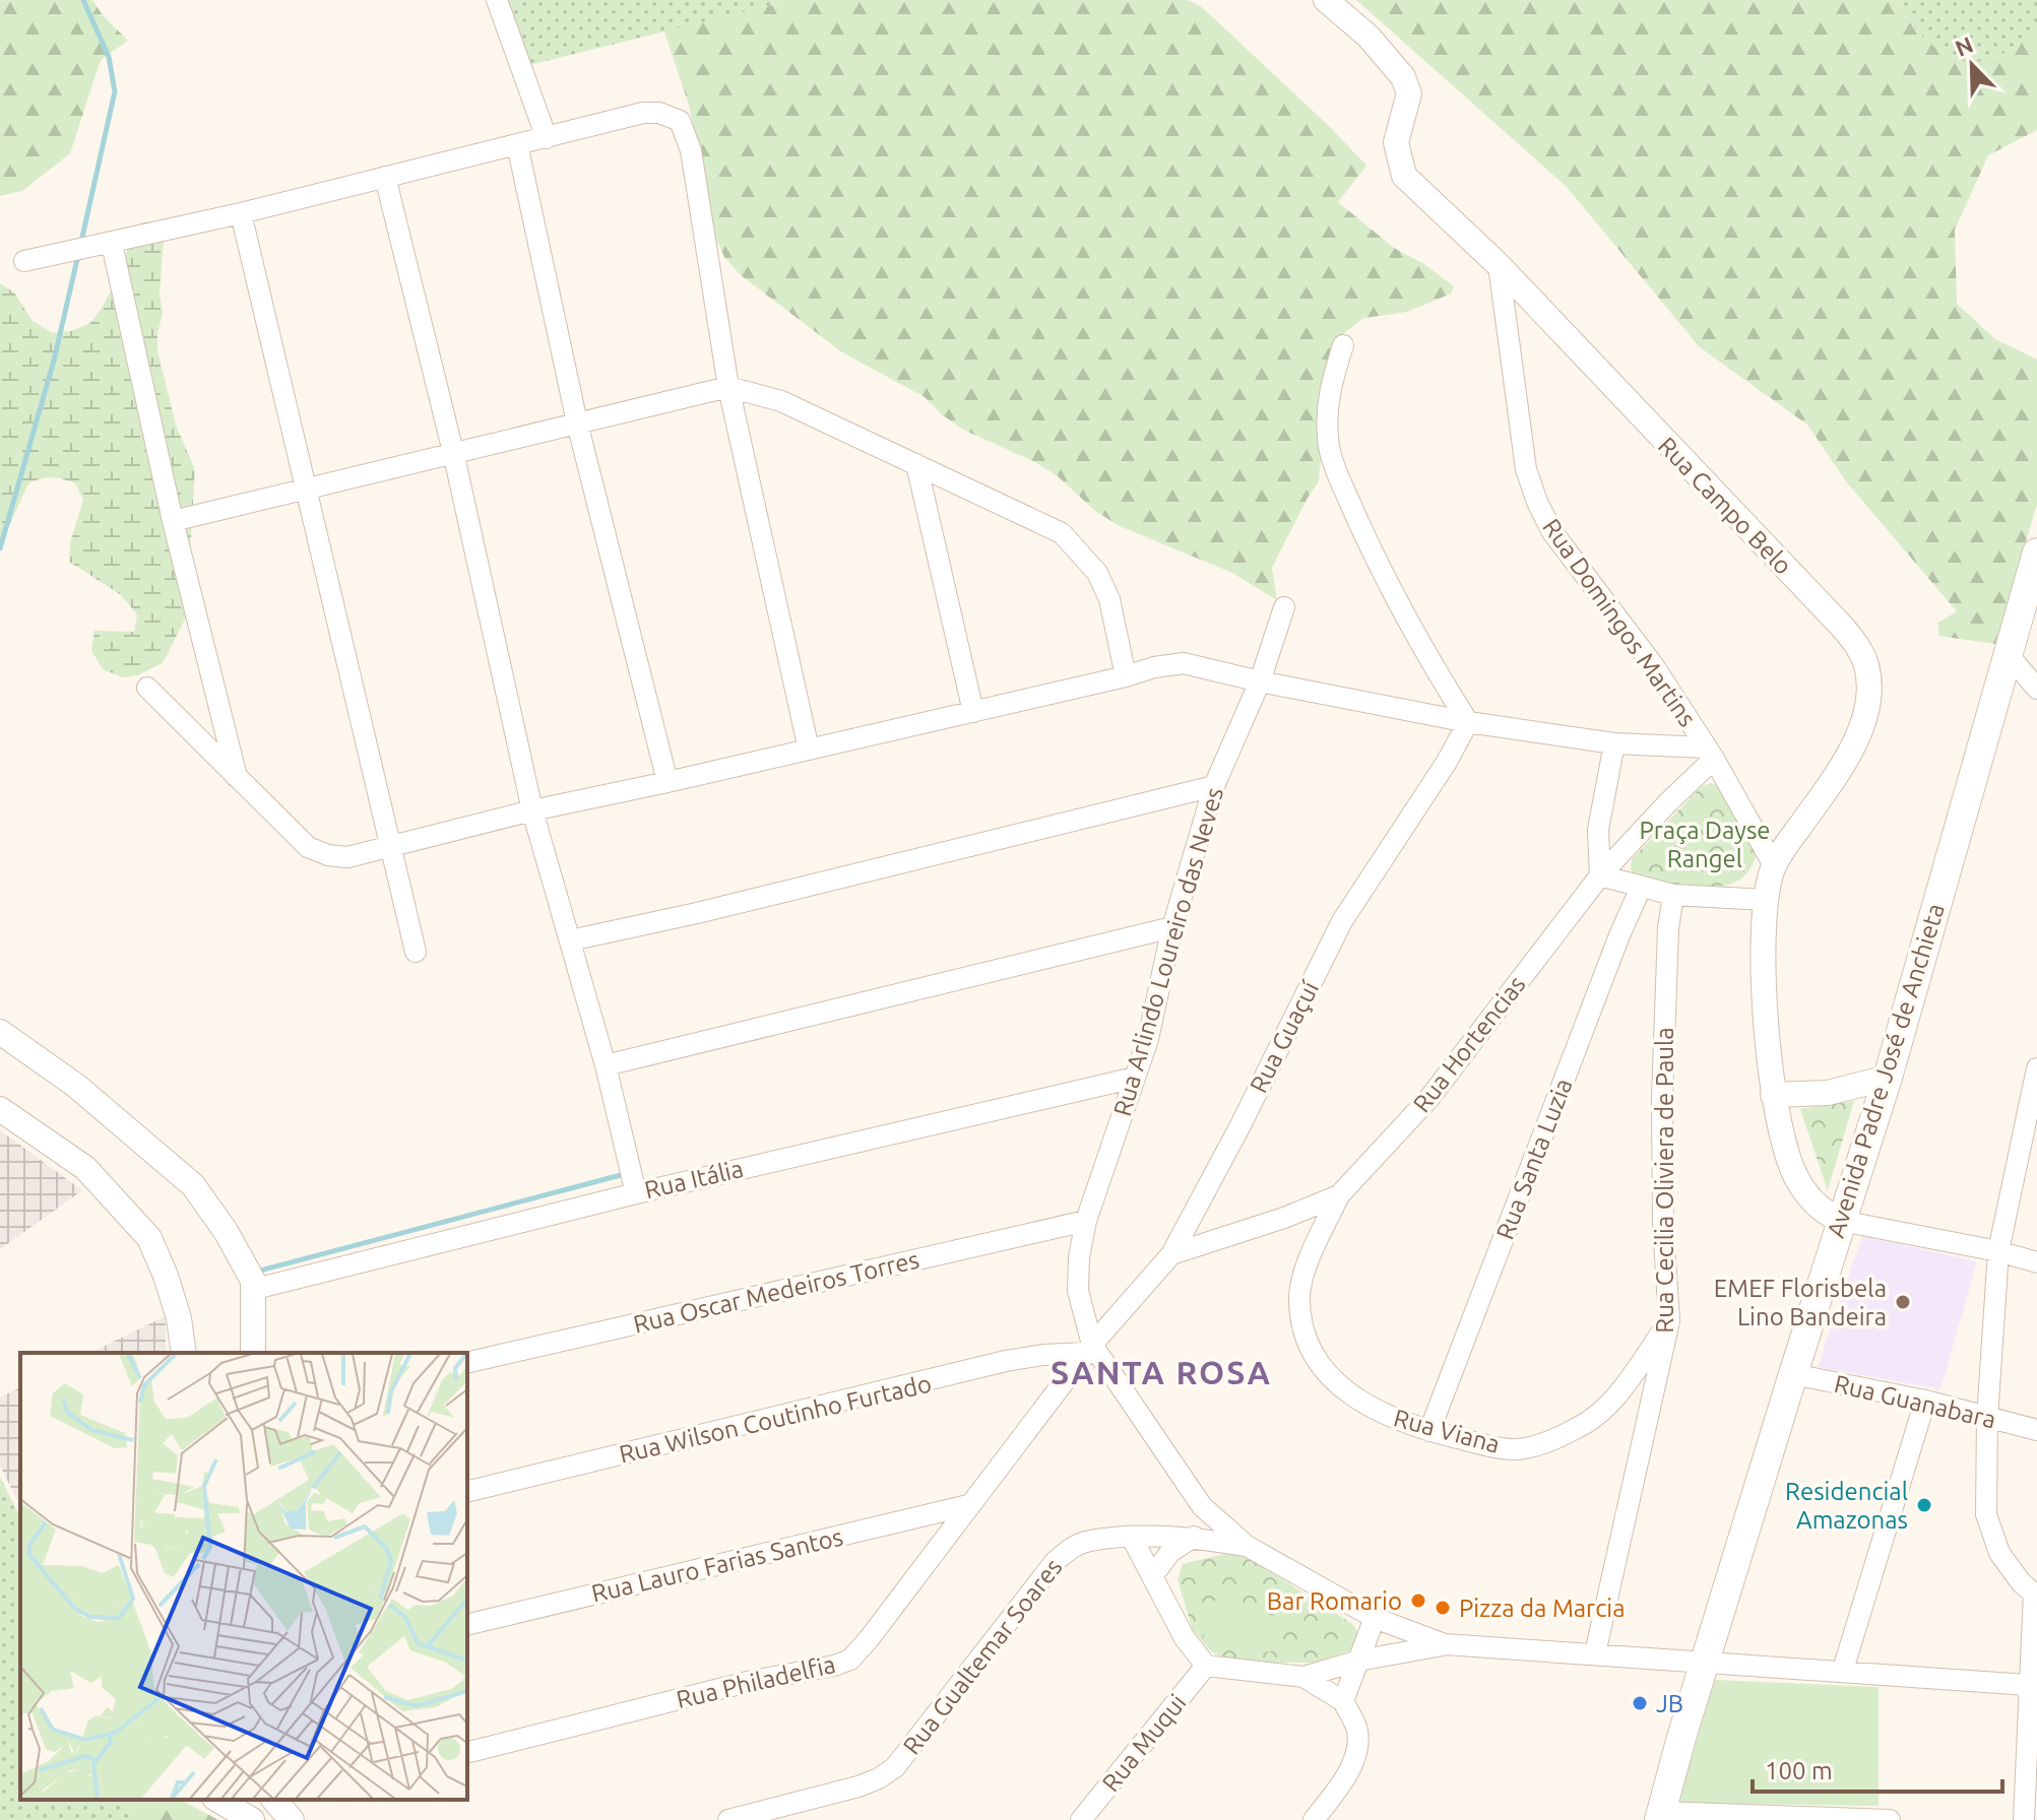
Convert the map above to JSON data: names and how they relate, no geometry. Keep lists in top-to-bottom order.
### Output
{
  "streets": {
    "main road": ["Avenida Padre José de Anchieta"],
    "street": [
      "Rua Campo Belo",
      "Rua Domingos Martins",
      "Rua Arlindo Loureiro das Neves",
      "Rua Guaçuí",
      "Rua Hortencias",
      "Rua Santa Luzia",
      "Rua Itália",
      "Rua Cecilia Oliviera de Paula",
      "Rua Oscar Medeiros Torres",
      "Rua Guanabara",
      "Rua Wilson Coutinho Furtado",
      "Rua Viana",
      "Rua Lauro Farias Santos",
      "Rua Gualtemar Soares",
      "Rua Philadelfia",
      "Rua Muqui"
    ]
  },
  "crossings": [
    ["Rua Campo Belo", "Rua Domingos Martins"],
    ["Rua Campo Belo", "Avenida Padre José de Anchieta"],
    ["Rua Domingos Martins", "Rua Hortencias"],
    ["Rua Arlindo Loureiro das Neves", "Rua Guaçuí"],
    ["Rua Arlindo Loureiro das Neves", "Avenida Padre José de Anchieta"],
    ["Rua Arlindo Loureiro das Neves", "Rua Itália"],
    ["Rua Arlindo Loureiro das Neves", "Rua Cecilia Oliviera de Paula"],
    ["Rua Arlindo Loureiro das Neves", "Rua Oscar Medeiros Torres"],
    ["Rua Arlindo Loureiro das Neves", "Rua Wilson Coutinho Furtado"],
    ["Rua Arlindo Loureiro das Neves", "Rua Gualtemar Soares"],
    ["Rua Arlindo Loureiro das Neves", "Rua Philadelfia"],
    ["Rua Guaçuí", "Rua Hortencias"],
    ["Rua Guaçuí", "Rua Wilson Coutinho Furtado"],
    ["Rua Guaçuí", "Rua Philadelfia"],
    ["Rua Hortencias", "Rua Viana"],
    ["Avenida Padre José de Anchieta", "Rua Guanabara"],
    ["Rua Santa Luzia", "Rua Viana"],
    ["Rua Cecilia Oliviera de Paula", "Rua Viana"],
    ["Rua Wilson Coutinho Furtado", "Rua Philadelfia"],
    ["Rua Lauro Farias Santos", "Rua Philadelfia"]
  ],
  "districts": ["SANTA ROSA"],
  "parks": ["Praça Dayse Rangel"],
  "places": [
    "EMEF Florisbela Lino Bandeira",
    "Residencial Amazonas",
    "Bar Romario",
    "Pizza da Marcia",
    "JB"
  ],
  "scale_bar": "100 m",
  "north": "top left"
}
